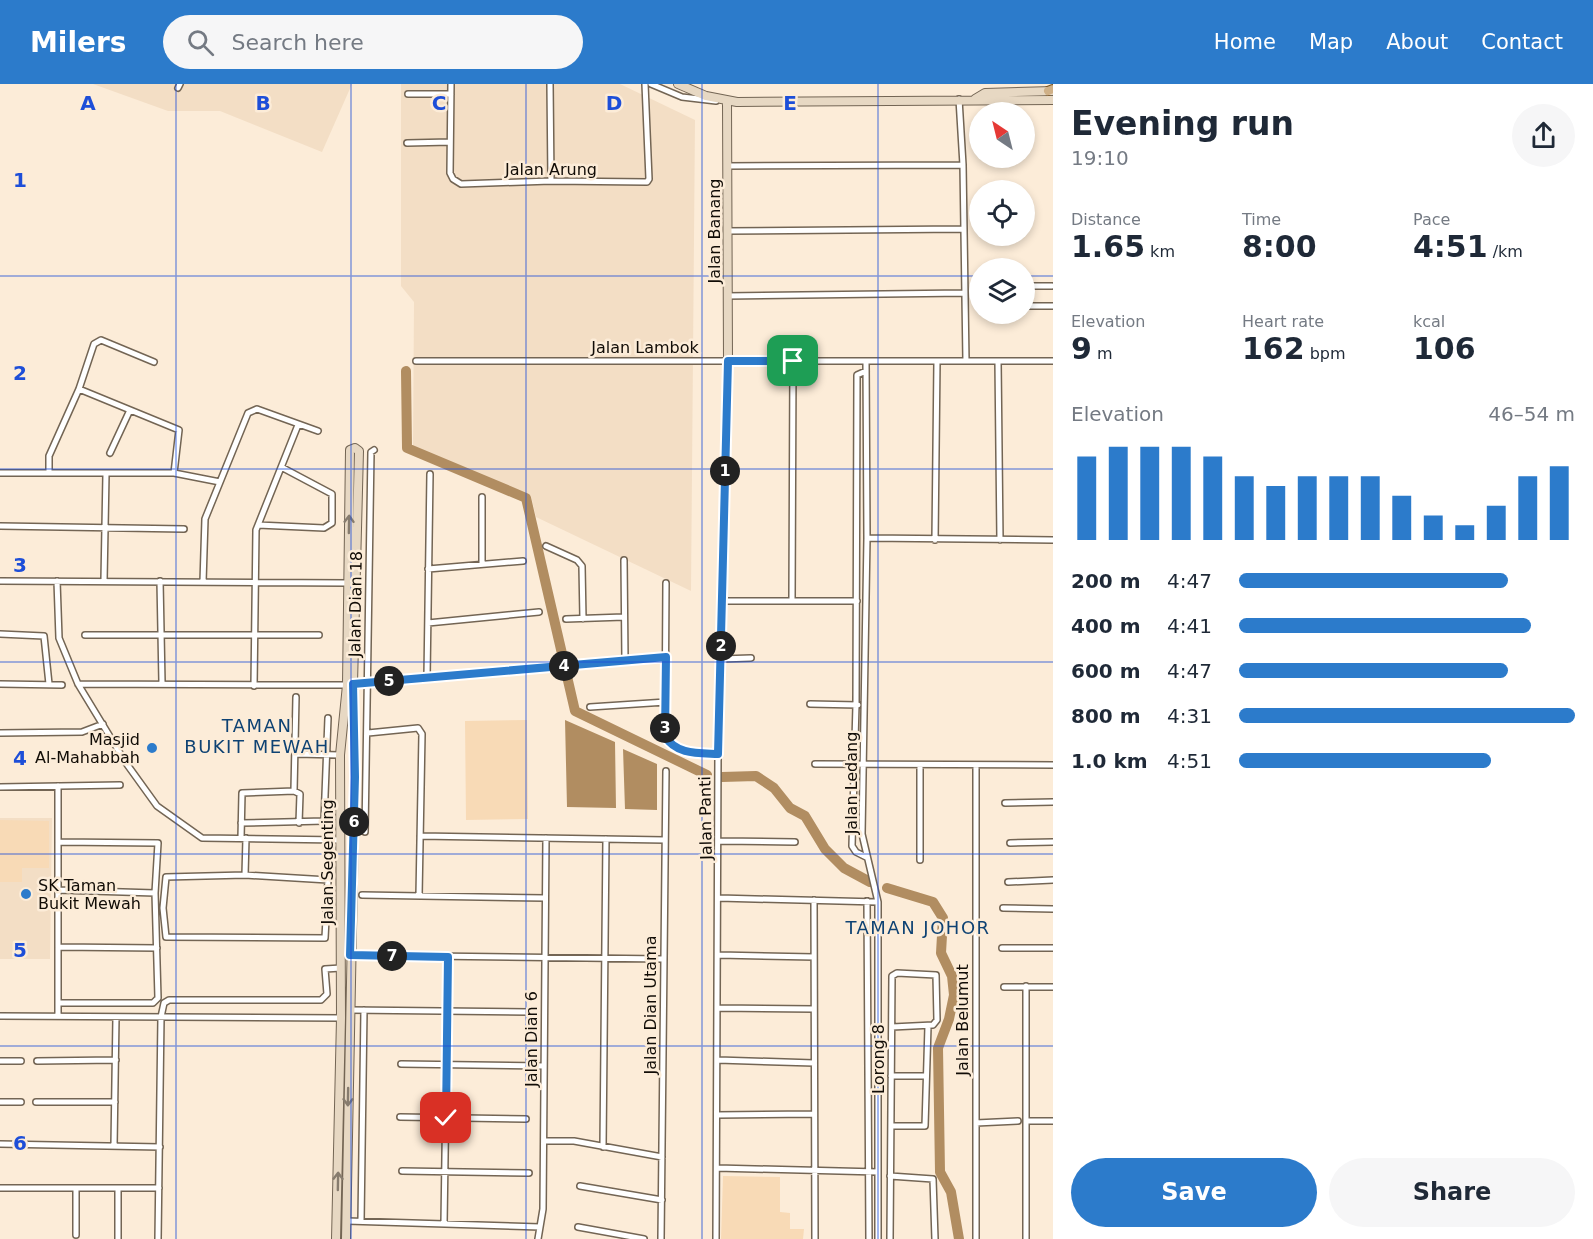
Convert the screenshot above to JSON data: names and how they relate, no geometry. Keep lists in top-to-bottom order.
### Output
{
  "streets": {
    "street": [
      "Jalan Arung",
      "Jalan Banang",
      "Jalan Lambok",
      "Jalan Dian 18",
      "Jalan Ledang",
      "Jalan Panti",
      "Jalan Segenting",
      "Jalan Dian Utama",
      "Jalan Belumut",
      "Jalan Dian 6",
      "Lorong 8"
    ]
  },
  "crossings": [
    ["Jalan Banang", "Jalan Lambok"],
    ["Jalan Banang", "Jalan Panti"],
    ["Jalan Lambok", "Jalan Ledang"],
    ["Jalan Lambok", "Jalan Panti"]
  ],
  "districts": ["TAMAN BUKIT MEWAH", "TAMAN JOHOR"],
  "places": ["Masjid Al-Mahabbah", "SK Taman Bukit Mewah"],
  "north": "top left",
  "page": {
    "header": "Milers",
    "search": "Search here",
    "nav": [
      "Home",
      "Map",
      "About",
      "Contact"
    ],
    "heading": ["Evening run", "19:10"],
    "stats": [
      ["Distance", "1.65 km"],
      ["Time", "8:00"],
      ["Pace", "4:51 /km"],
      ["Elevation", "9 m"],
      ["Heart rate", "162 bpm"],
      ["kcal", "106"]
    ],
    "chart": ["Elevation", "46–54 m"],
    "pins": [
      "1",
      "2",
      "4",
      "5",
      "3",
      "6",
      "7"
    ],
    "list": [
      {
        "name": "200 m",
        "note": "4:47"
      },
      {
        "name": "400 m",
        "note": "4:41"
      },
      {
        "name": "600 m",
        "note": "4:47"
      },
      {
        "name": "800 m",
        "note": "4:31"
      },
      {
        "name": "1.0 km",
        "note": "4:51"
      }
    ],
    "buttons": ["Save", "Share"]
  },
  "grid": {
    "columns": [
      "A",
      "B",
      "C",
      "D",
      "E"
    ],
    "rows": [
      "1",
      "2",
      "3",
      "4",
      "5",
      "6"
    ]
  }
}
